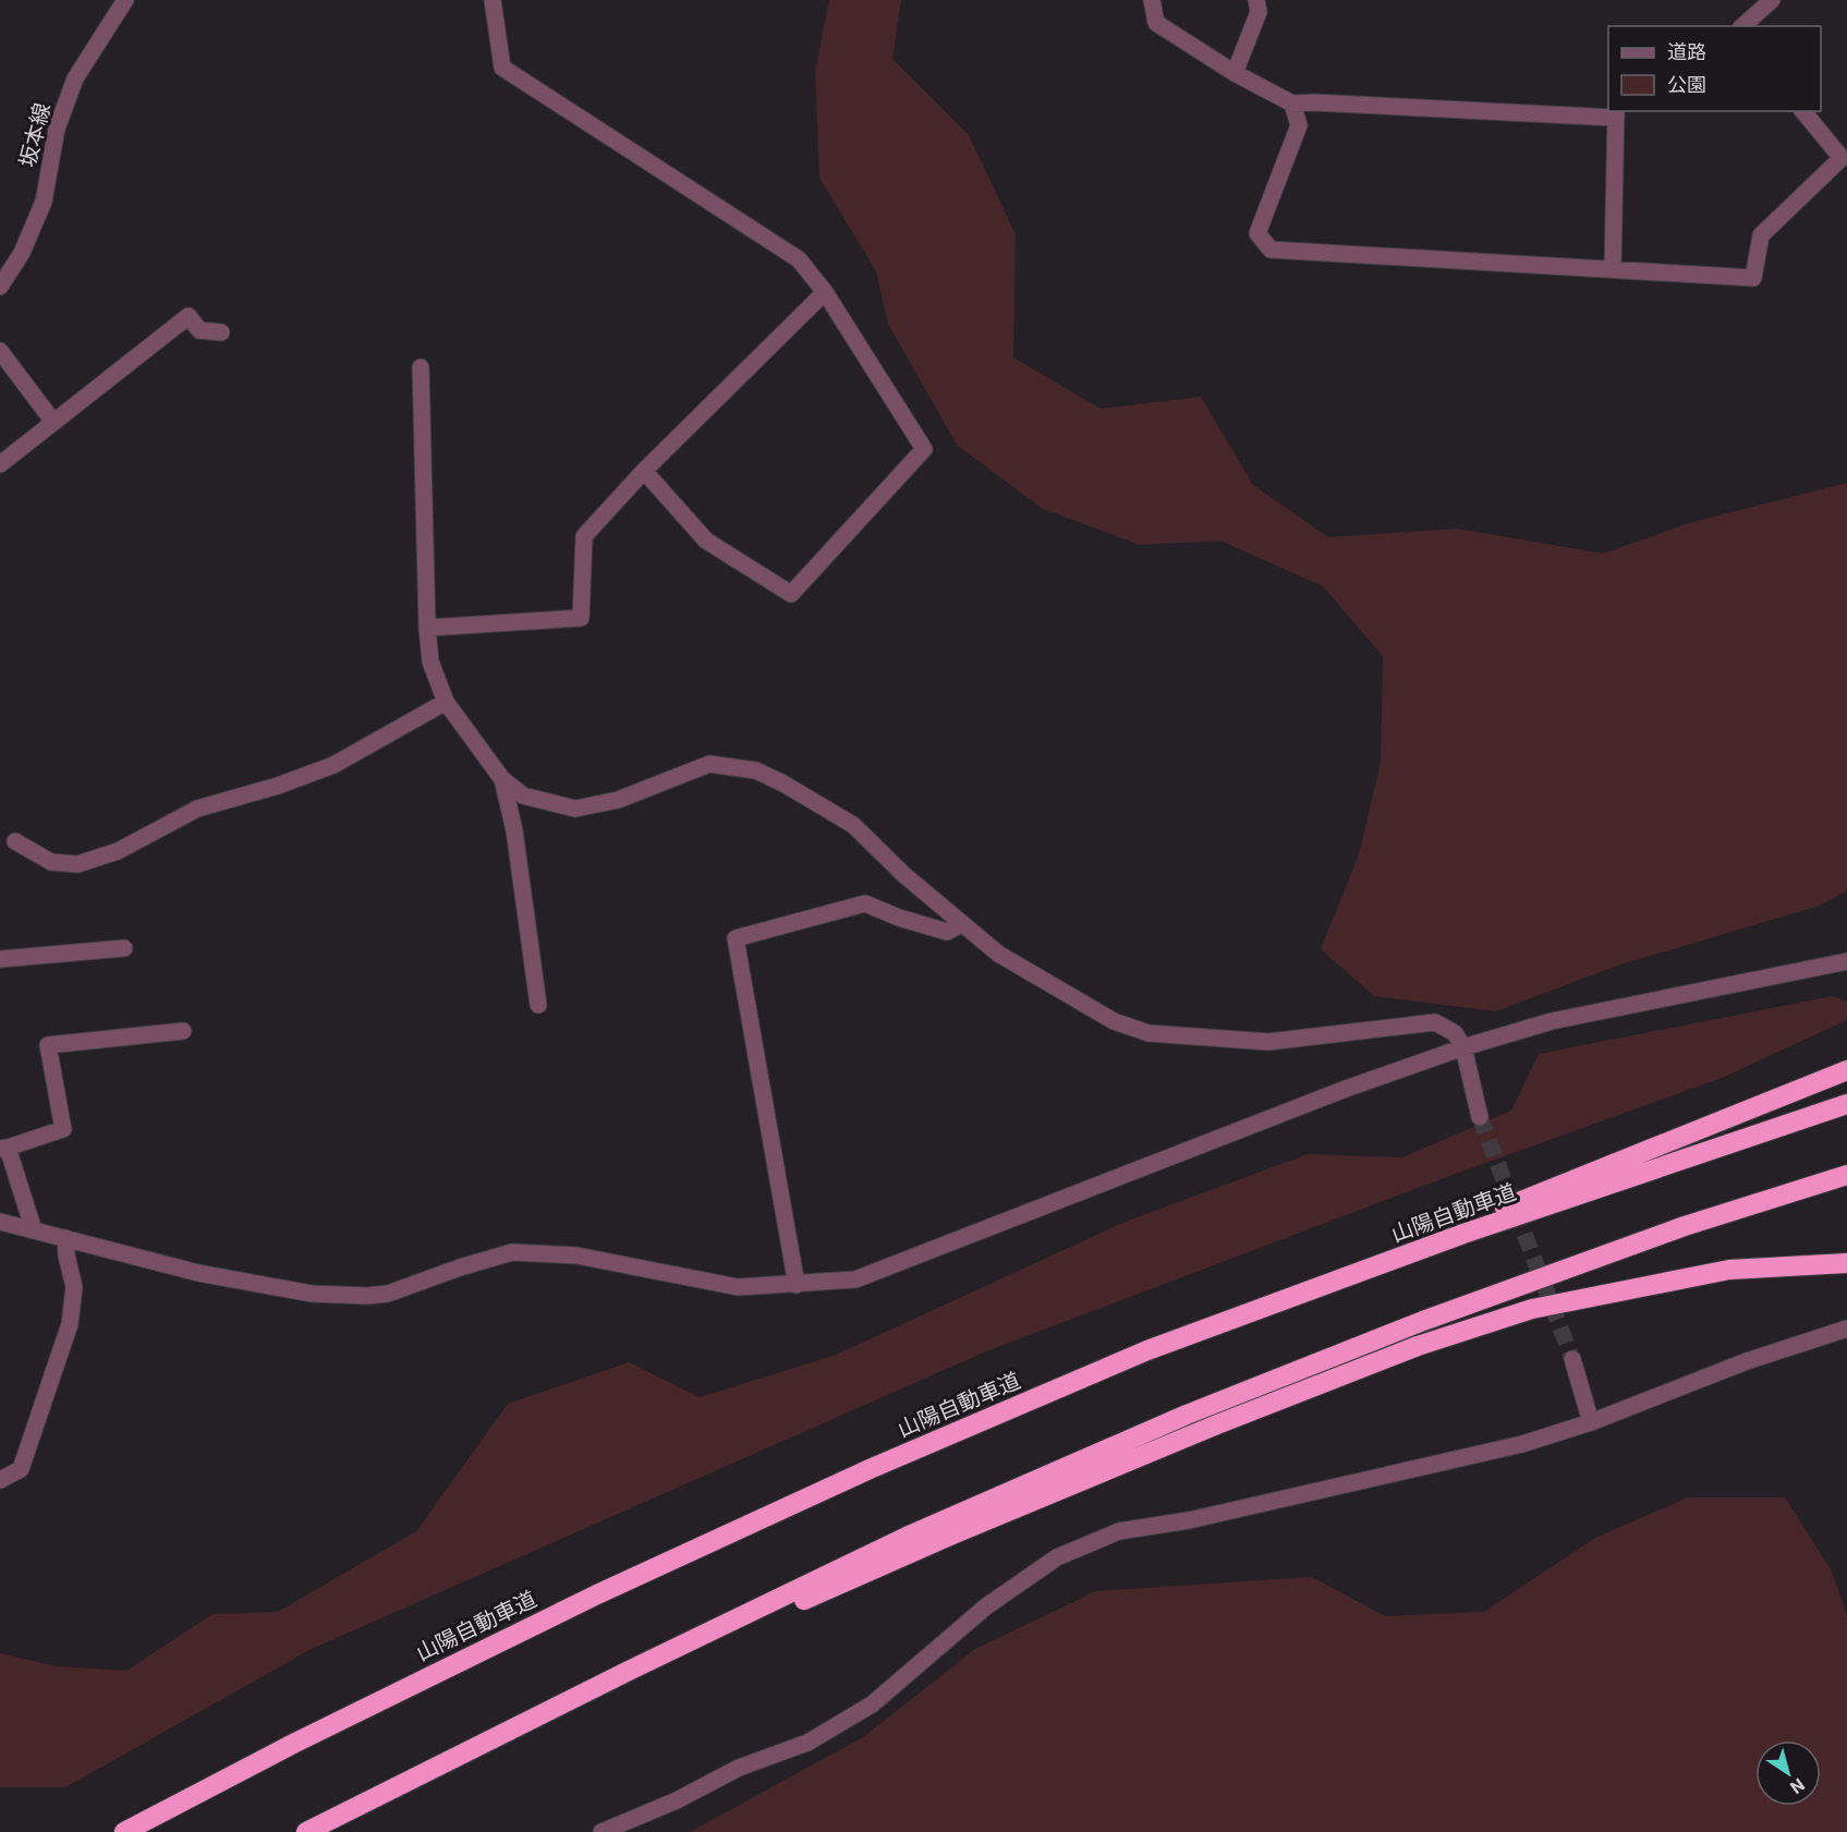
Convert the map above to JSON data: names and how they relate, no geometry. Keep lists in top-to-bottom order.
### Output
{
  "streets": {
    "highway": ["山陽自動車道"],
    "street": ["坂本線"]
  },
  "legend": ["道路", "公園"],
  "north": "bottom right"
}
